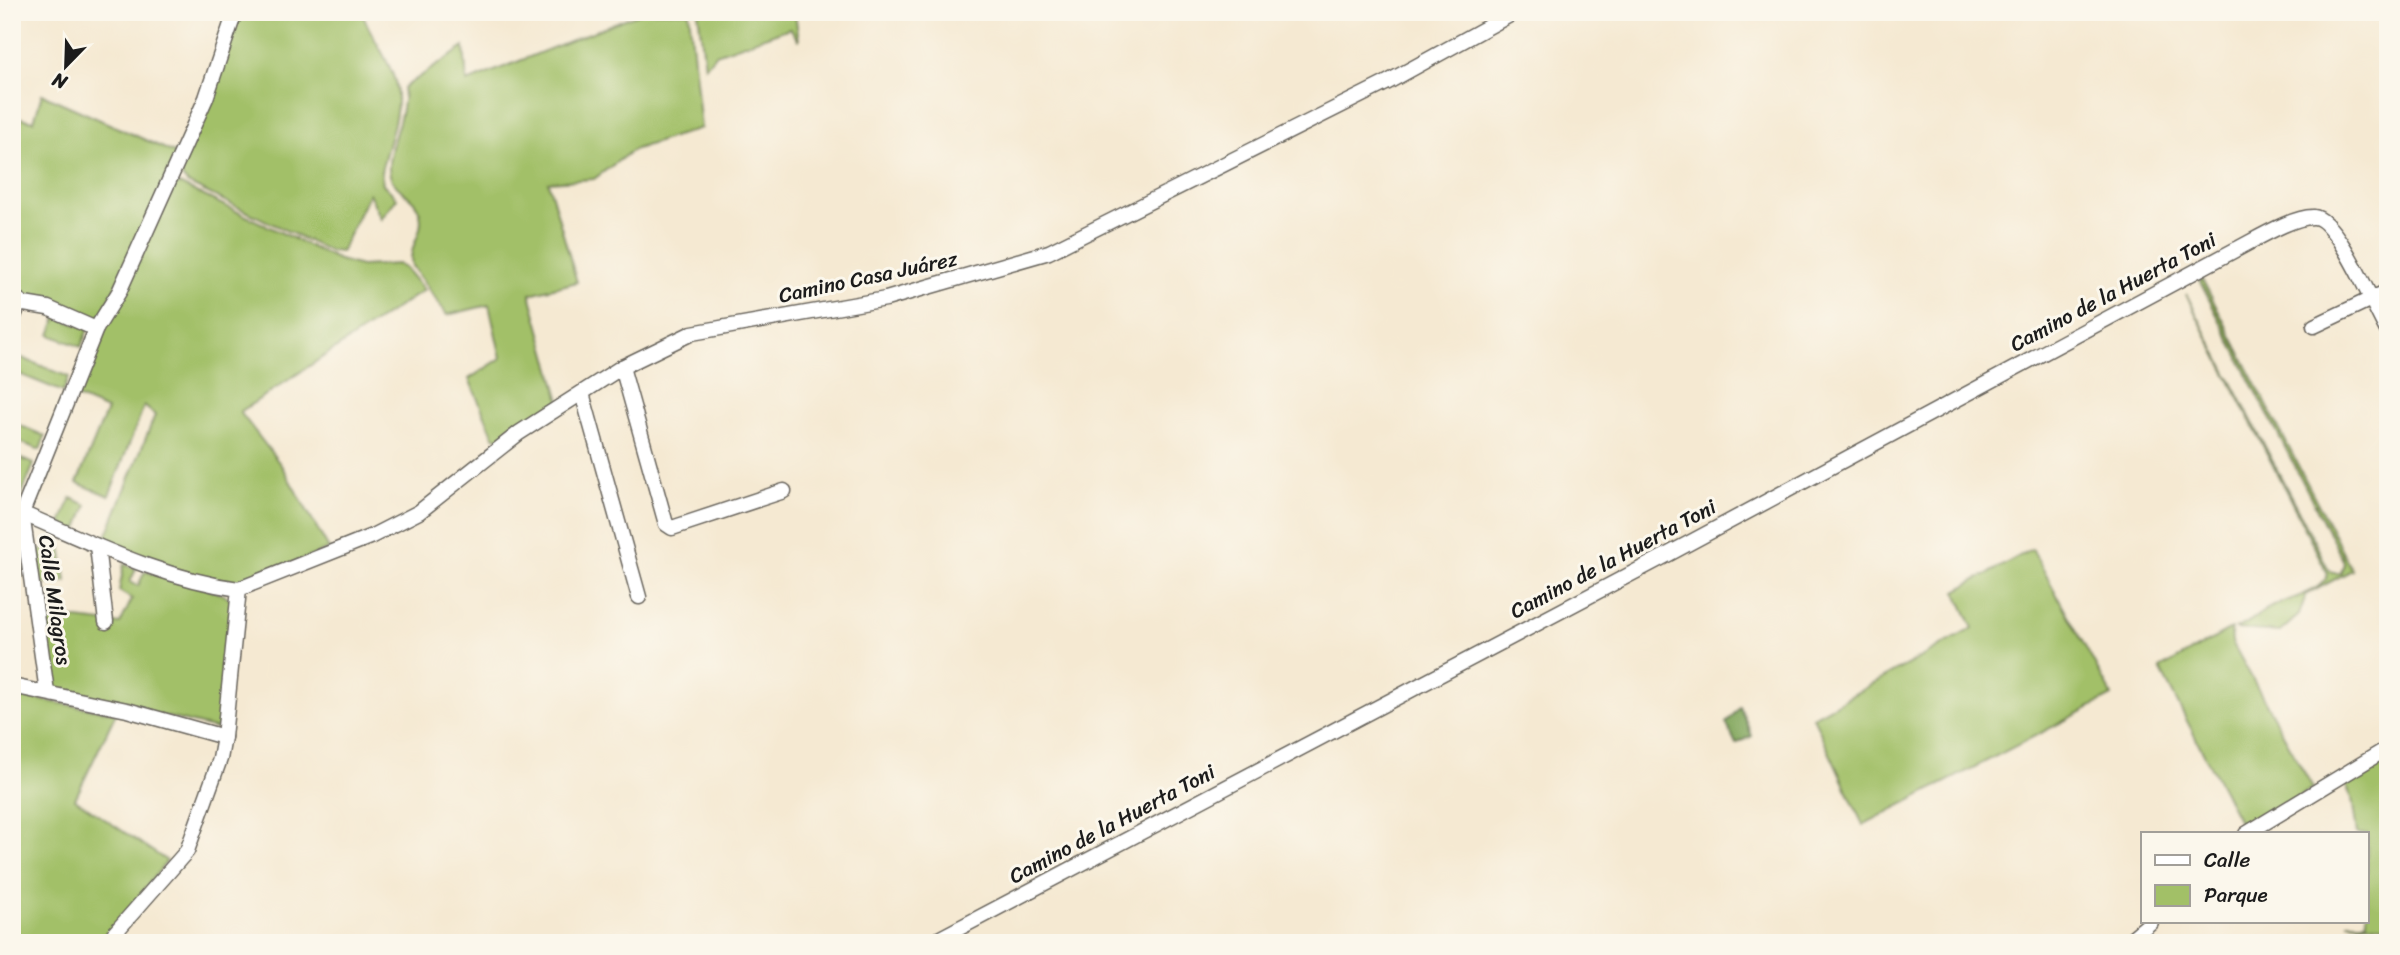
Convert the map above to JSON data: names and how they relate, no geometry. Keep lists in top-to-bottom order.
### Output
{
  "streets": {
    "street": ["Camino Casa Juárez", "Camino de la Huerta Toni", "Calle Milagros"]
  },
  "legend": ["Calle", "Parque"],
  "north": "bottom left"
}
